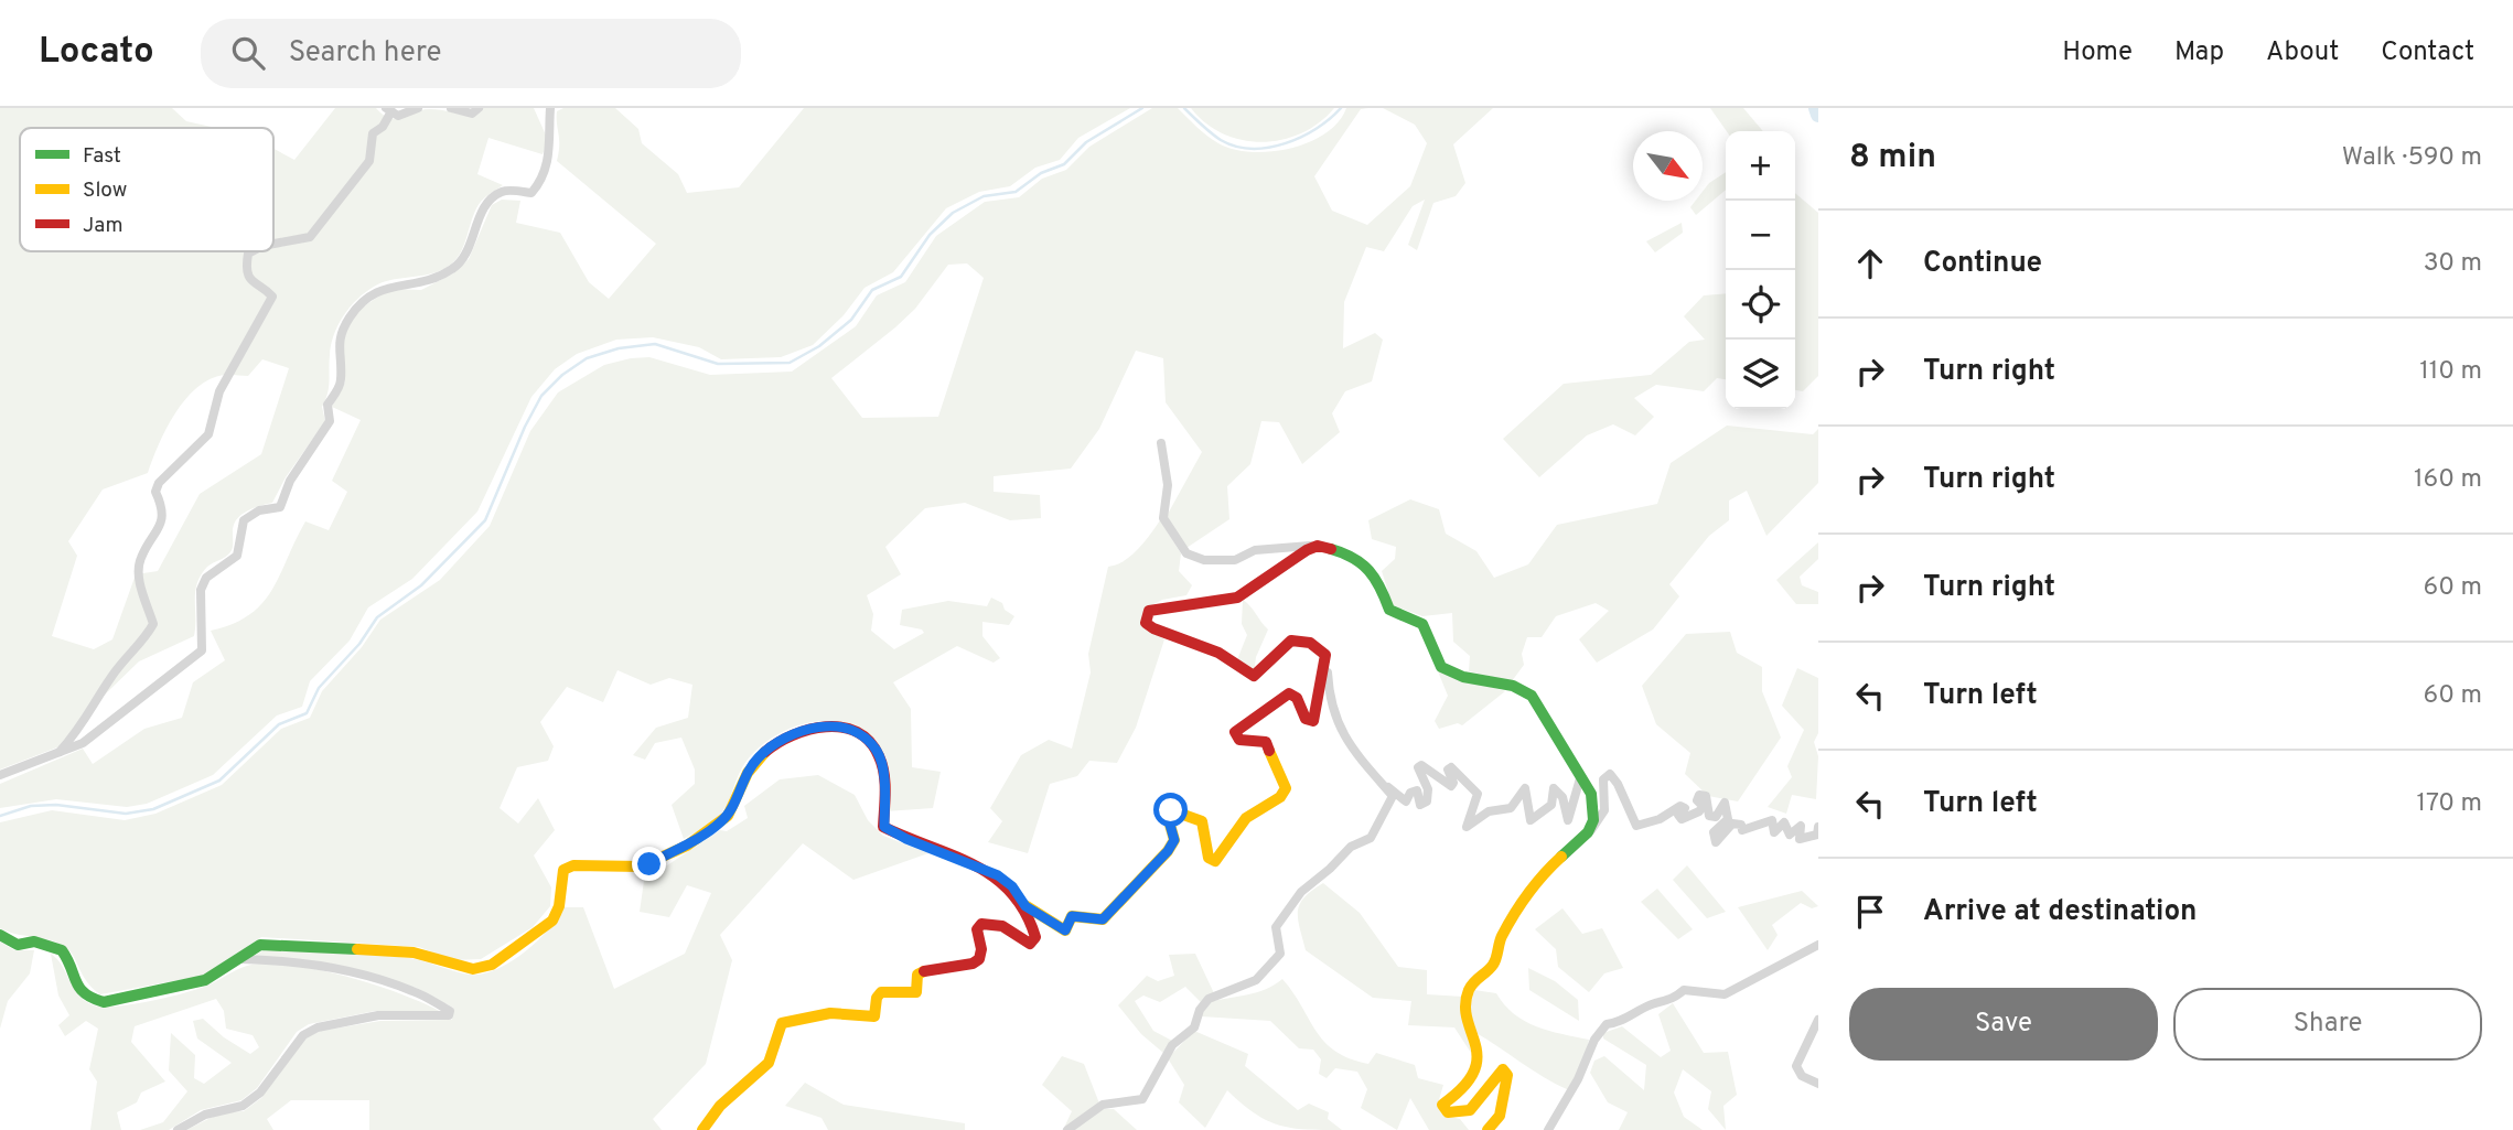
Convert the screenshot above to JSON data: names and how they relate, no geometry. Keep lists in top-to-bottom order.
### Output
{
  "legend": ["Fast", "Slow", "Jam"],
  "north": "bottom right",
  "page": {
    "header": "Locato",
    "search": "Search here",
    "nav": [
      "Home",
      "Map",
      "About",
      "Contact"
    ],
    "heading": ["8 min", "Walk · 590 m"],
    "map_buttons": ["+", "−"],
    "list": [
      ["Continue", "30 m"],
      ["Turn right", "110 m"],
      ["Turn right", "160 m"],
      ["Turn right", "60 m"],
      ["Turn left", "60 m"],
      ["Turn left", "170 m"],
      "Arrive at destination"
    ],
    "buttons": ["Save", "Share"]
  }
}
